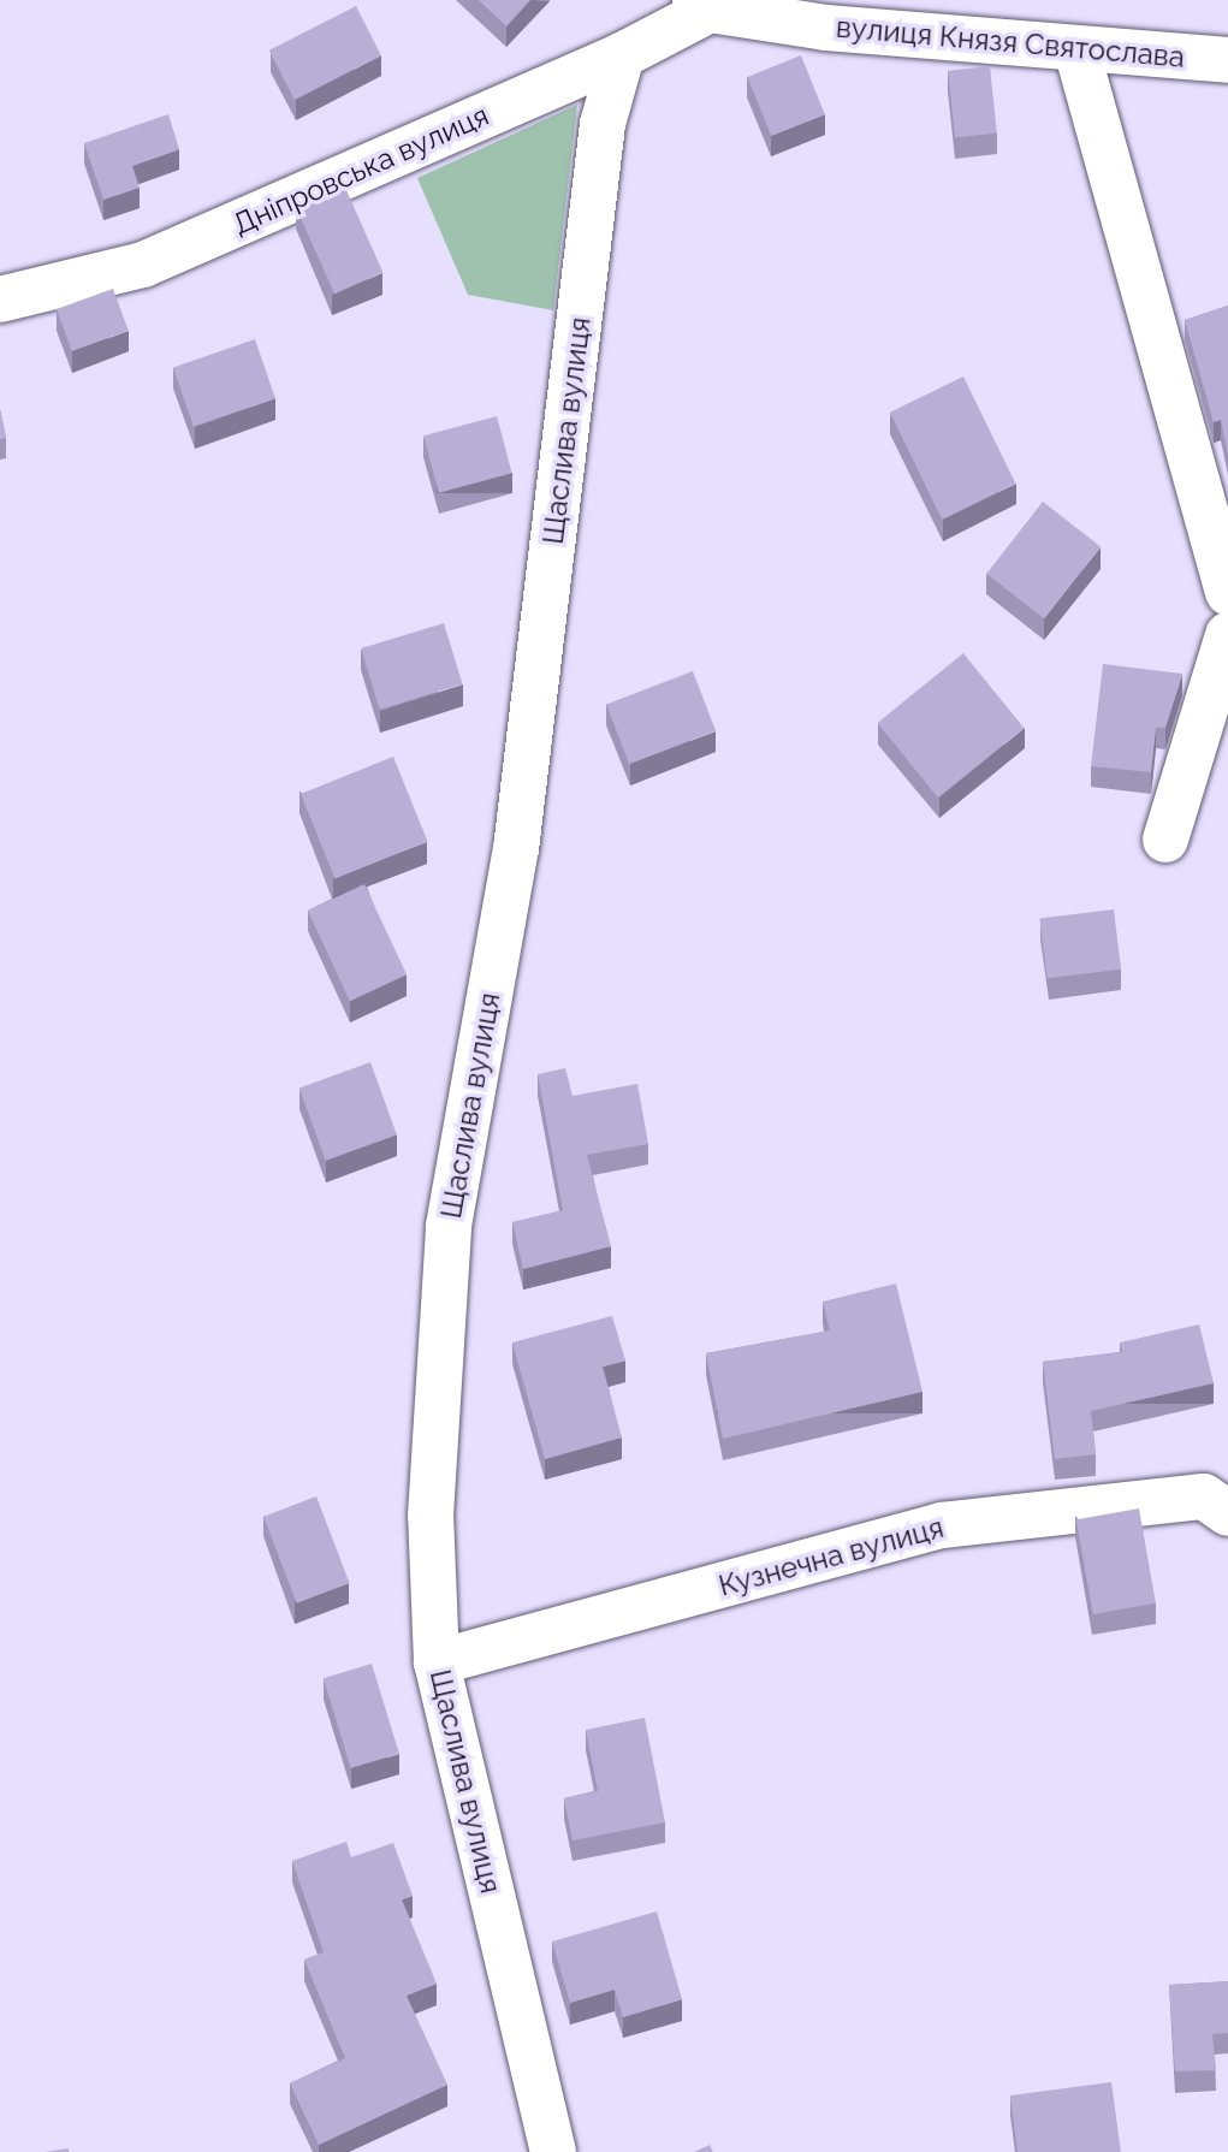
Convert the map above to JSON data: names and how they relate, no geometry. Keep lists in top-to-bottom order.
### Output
{
  "streets": {
    "street": [
      "вулиця Князя Святослава",
      "Дніпровська вулиця",
      "Щаслива вулиця",
      "Кузнечна вулиця"
    ]
  },
  "crossings": [
    ["вулиця Князя Святослава", "Дніпровська вулиця"],
    ["Дніпровська вулиця", "Щаслива вулиця"],
    ["Щаслива вулиця", "Кузнечна вулиця"]
  ]
}
